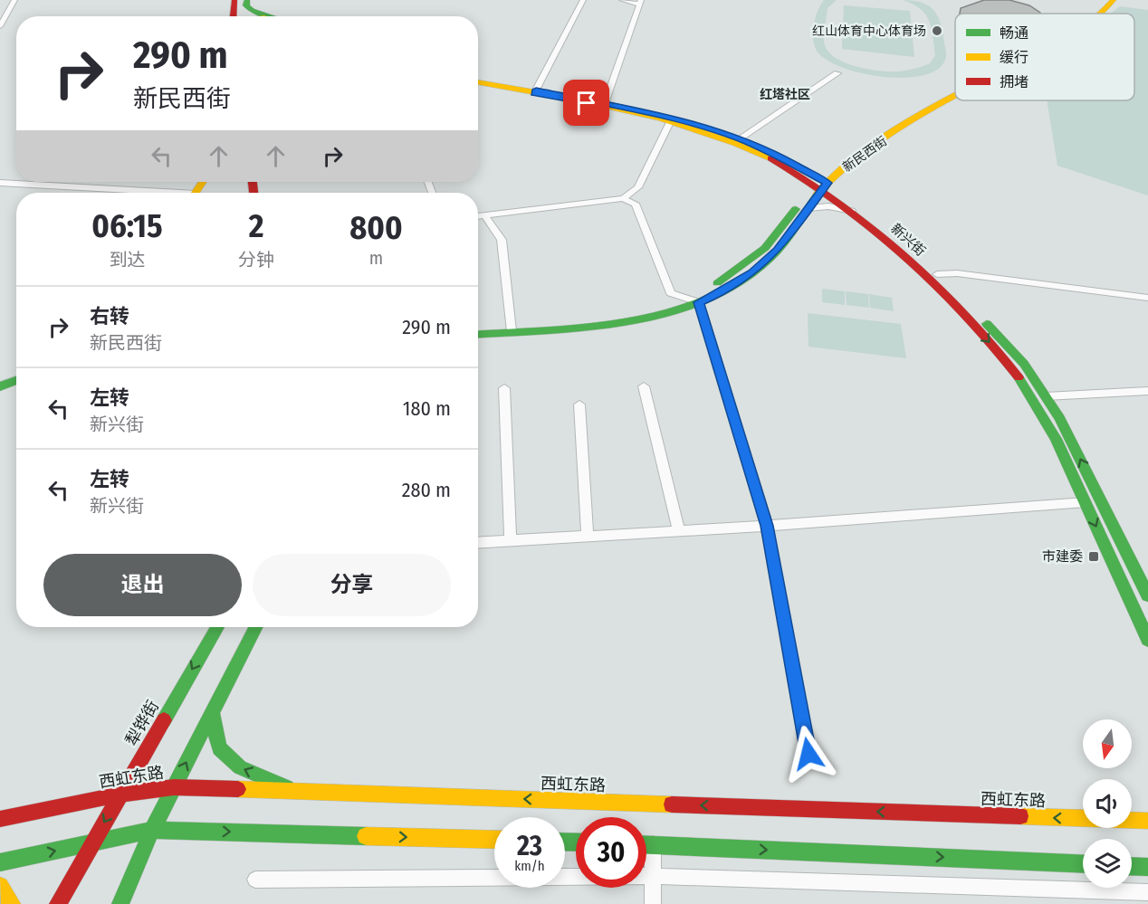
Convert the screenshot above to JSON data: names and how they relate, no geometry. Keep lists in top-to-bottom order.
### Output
{
  "streets": {
    "main road": [
      "新民西街",
      "新兴街",
      "犁铧街",
      "西虹东路"
    ]
  },
  "crossings": [
    ["新民西街", "新兴街"],
    ["犁铧街", "西虹东路"]
  ],
  "districts": ["红塔社区"],
  "places": {
    "other": ["红山体育中心体育场"],
    "transit": ["市建委"]
  },
  "legend": ["畅通", "缓行", "拥堵"],
  "north": "bottom",
  "page": {
    "turn": ["290 m", "新民西街"],
    "eta": [
      "06:15",
      "到达",
      "2",
      "分钟",
      "800",
      "m"
    ],
    "list": [
      {
        "name": "右转",
        "note": "新民西街",
        "value": "290 m"
      },
      {
        "name": "左转",
        "note": "新兴街",
        "value": "180 m"
      },
      {
        "name": "左转",
        "note": "新兴街",
        "value": "280 m"
      }
    ],
    "buttons": ["退出", "分享"],
    "speed": "23 km/h",
    "limit": "30"
  }
}
